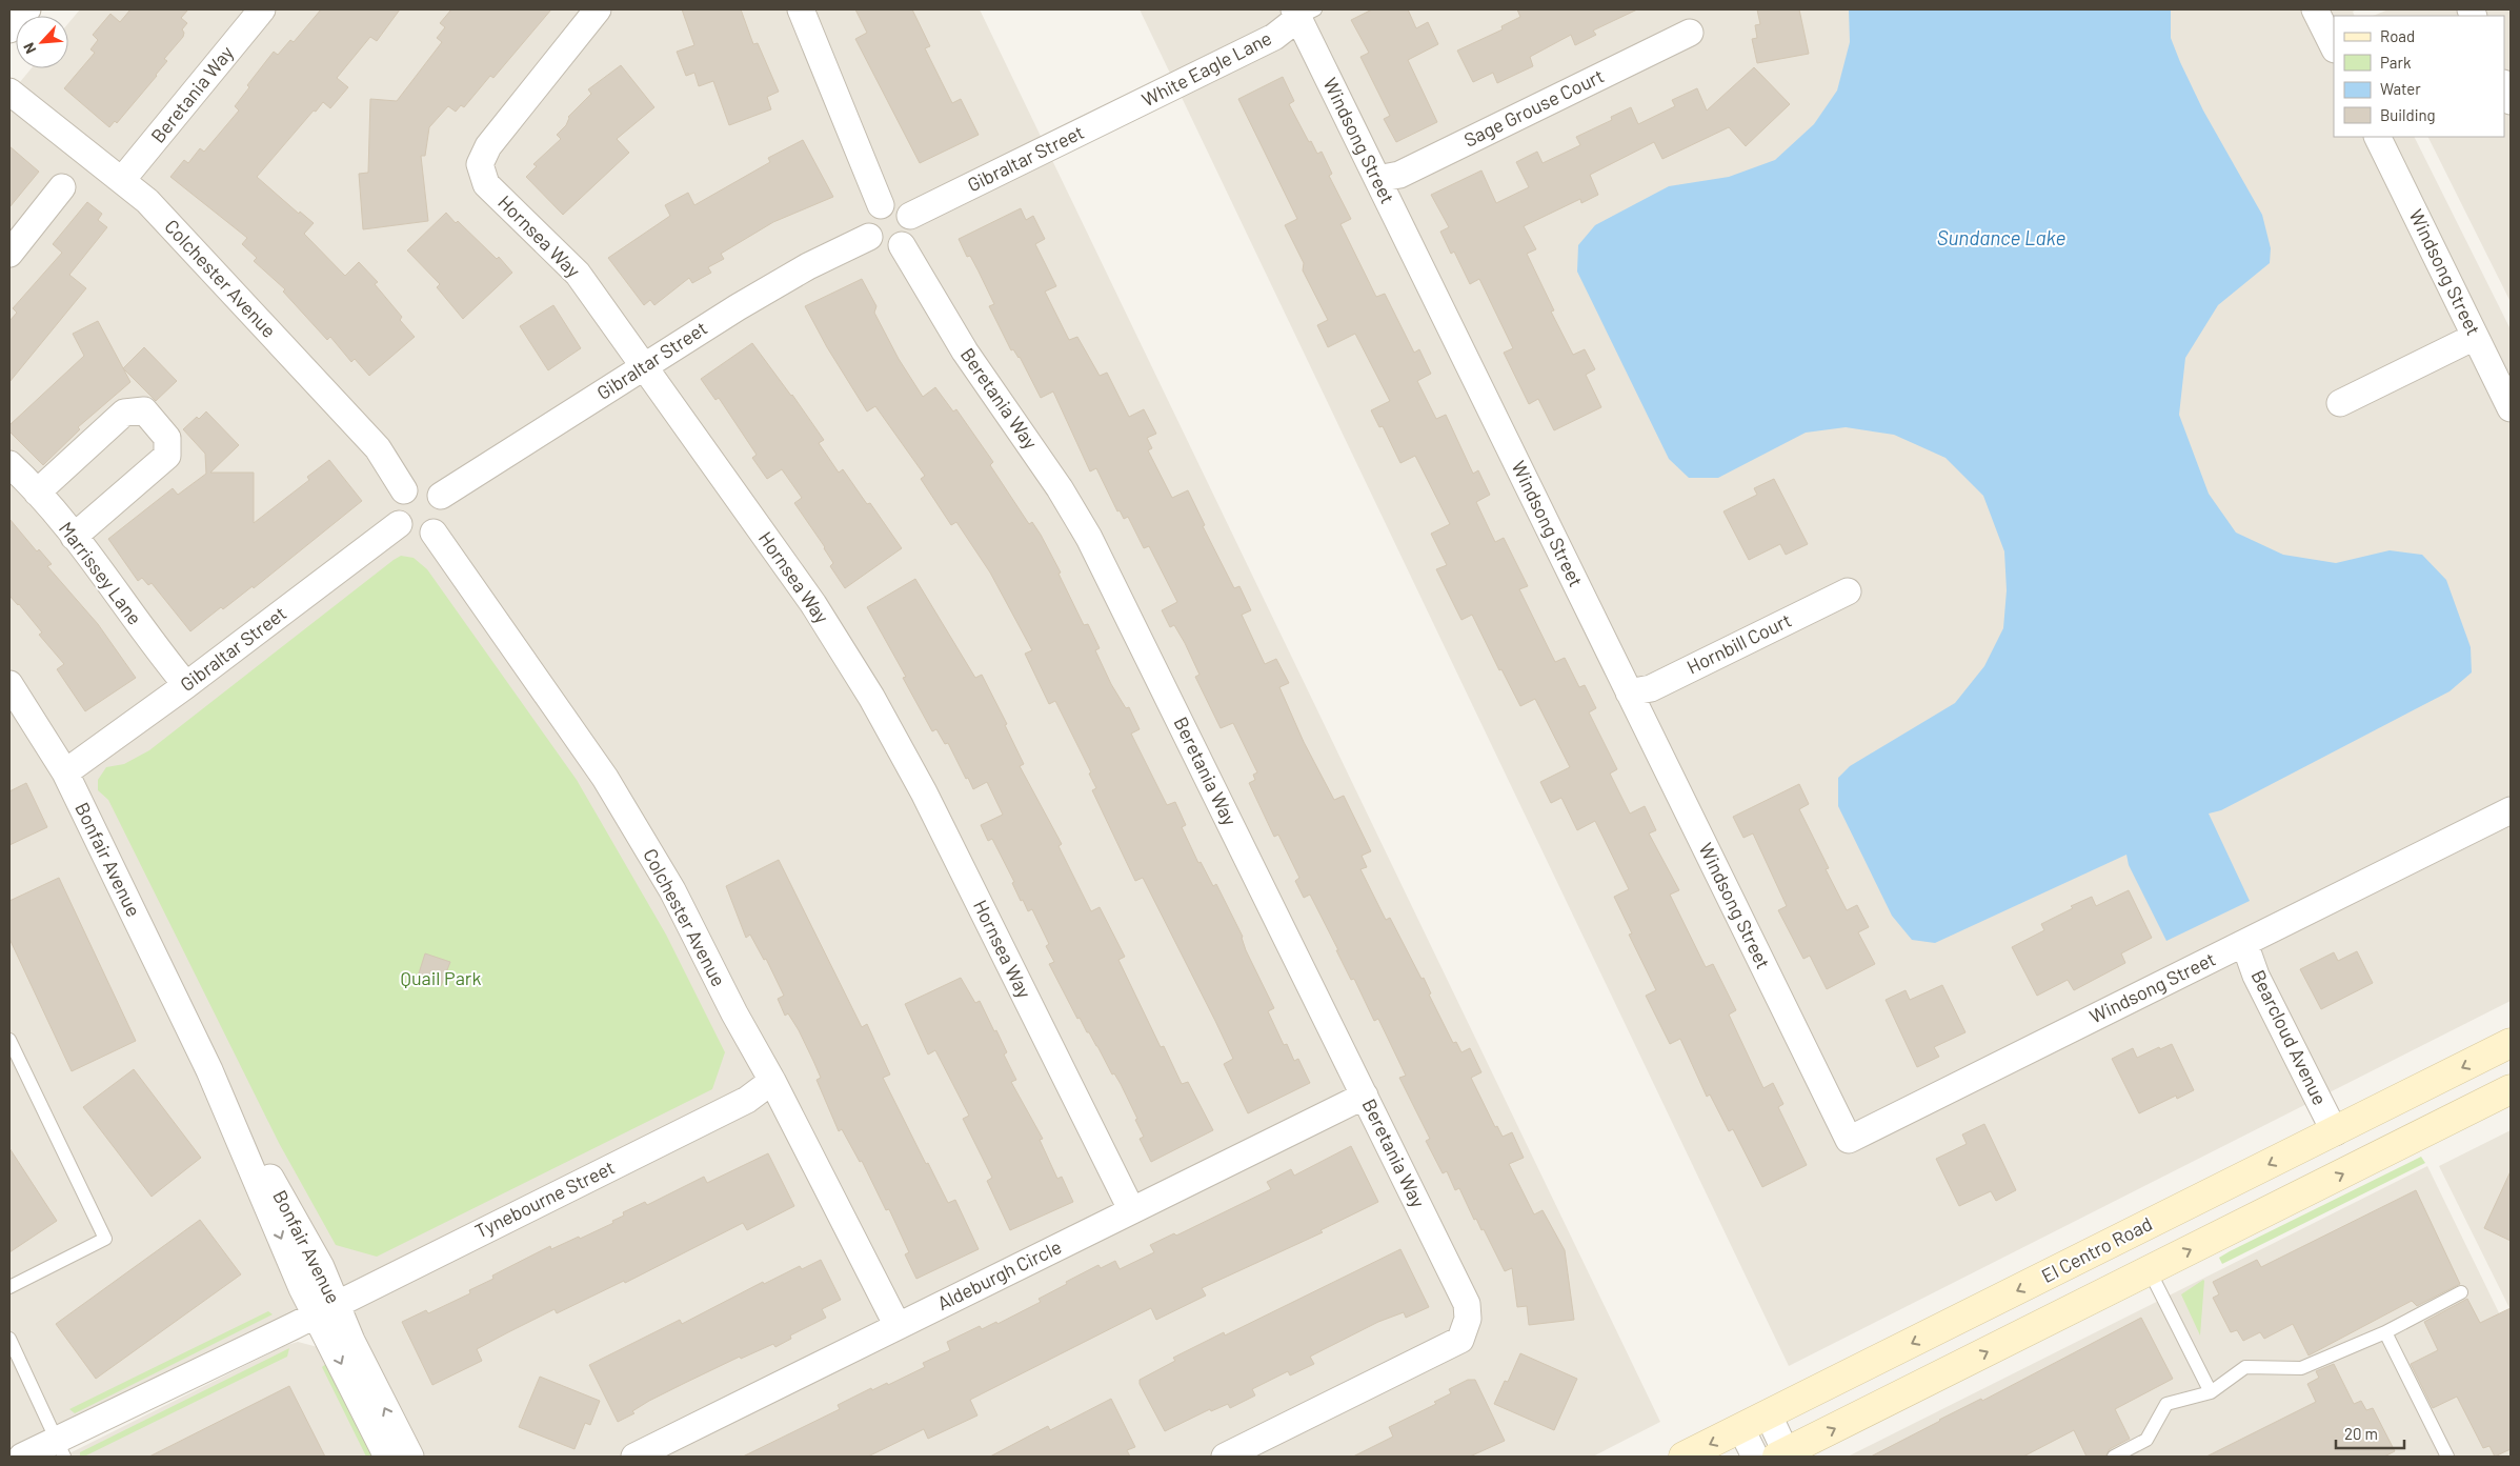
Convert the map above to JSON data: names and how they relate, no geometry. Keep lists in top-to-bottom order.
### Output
{
  "streets": {
    "main road": ["El Centro Road"],
    "street": [
      "White Eagle Lane",
      "Beretania Way",
      "Sage Grouse Court",
      "Windsong Street",
      "Gibraltar Street",
      "Hornsea Way",
      "Colchester Avenue",
      "Marrissey Lane",
      "Hornbill Court",
      "Bonfair Avenue",
      "Bearcloud Avenue",
      "Tynebourne Street",
      "Aldeburgh Circle"
    ]
  },
  "crossings": [
    ["White Eagle Lane", "Windsong Street"],
    ["White Eagle Lane", "Gibraltar Street"],
    ["Beretania Way", "Gibraltar Street"],
    ["Beretania Way", "Colchester Avenue"],
    ["Beretania Way", "Aldeburgh Circle"],
    ["Sage Grouse Court", "Windsong Street"],
    ["Windsong Street", "Hornbill Court"],
    ["Windsong Street", "Bearcloud Avenue"],
    ["Gibraltar Street", "Hornsea Way"],
    ["Gibraltar Street", "Colchester Avenue"],
    ["Gibraltar Street", "Marrissey Lane"],
    ["Gibraltar Street", "Bonfair Avenue"],
    ["Hornsea Way", "Aldeburgh Circle"],
    ["Colchester Avenue", "Tynebourne Street"],
    ["Colchester Avenue", "Aldeburgh Circle"],
    ["Bonfair Avenue", "Tynebourne Street"],
    ["Bearcloud Avenue", "El Centro Road"]
  ],
  "water": ["Sundance Lake"],
  "parks": ["Quail Park"],
  "legend": [
    "Road",
    "Park",
    "Water",
    "Building"
  ],
  "scale_bar": "20 m",
  "north": "bottom left"
}
